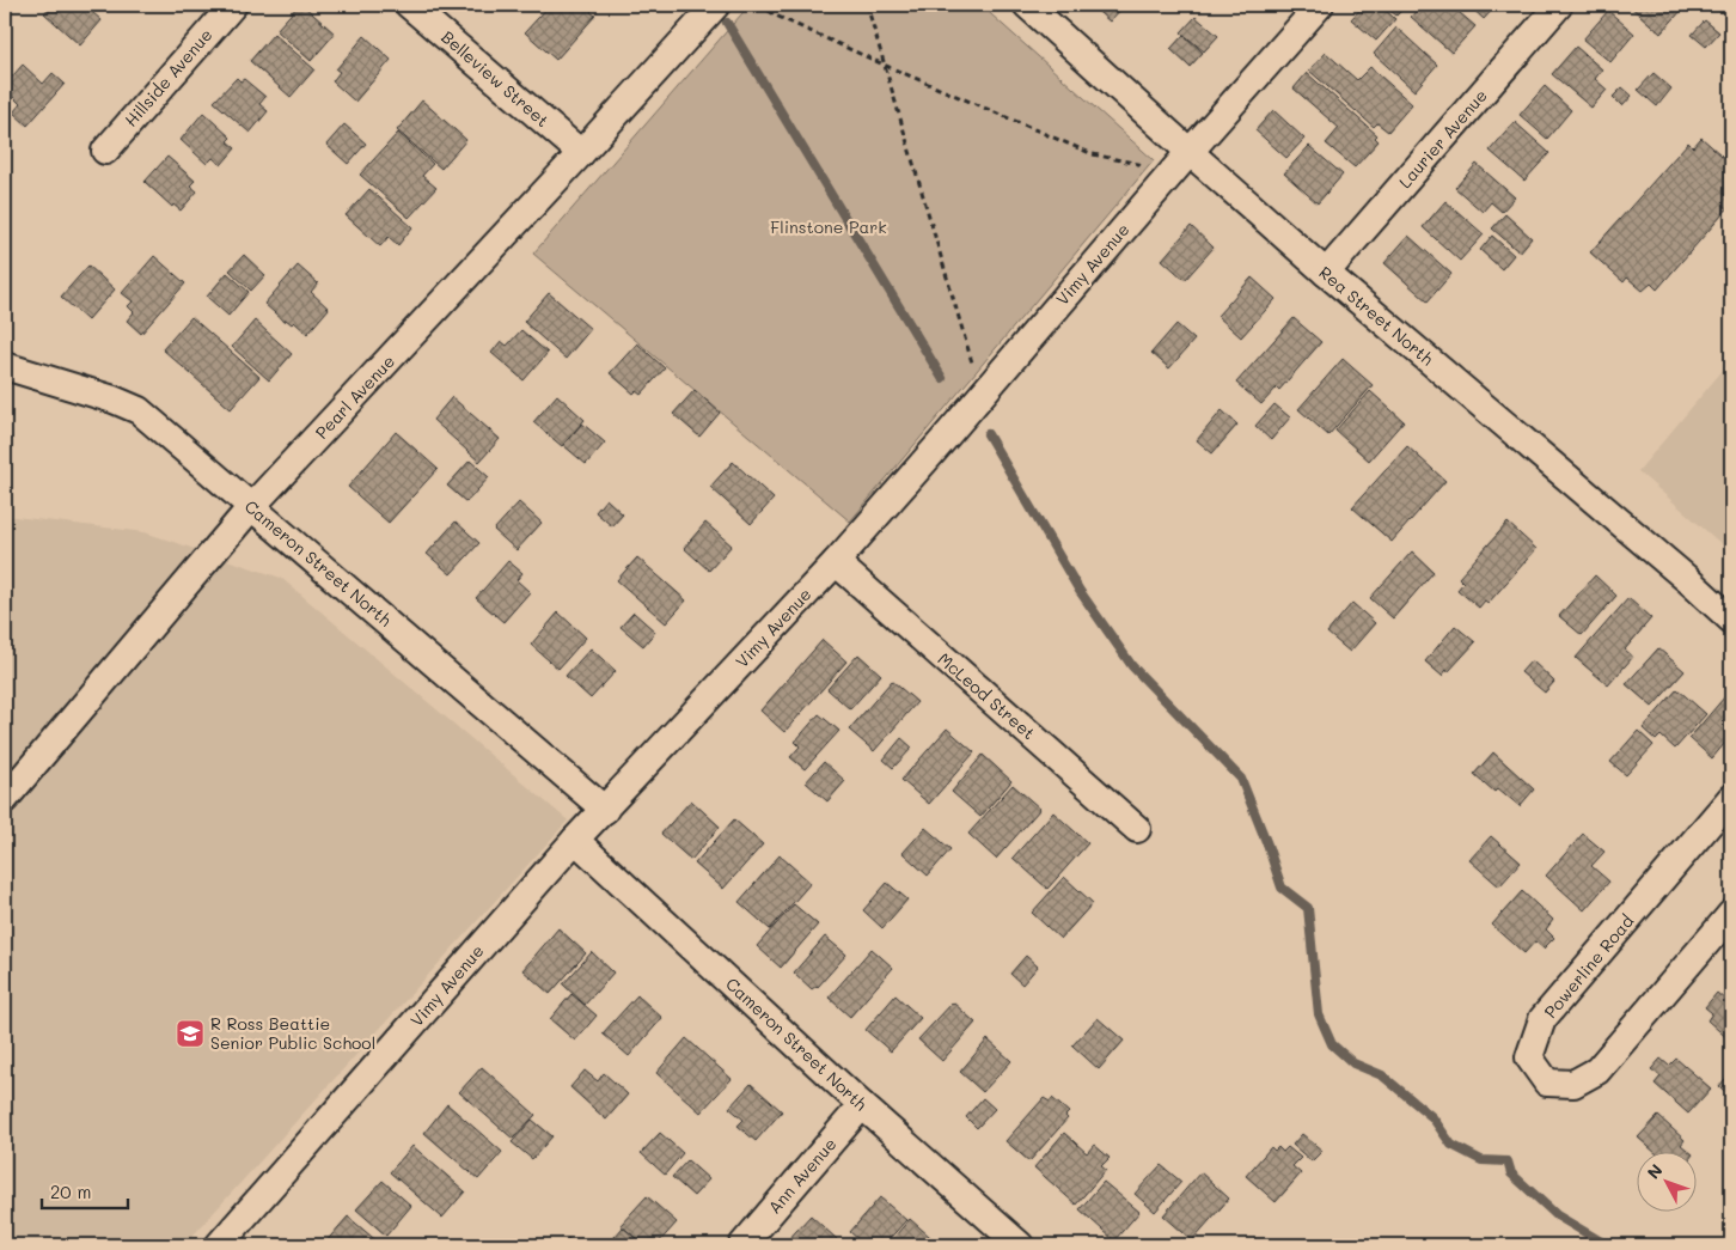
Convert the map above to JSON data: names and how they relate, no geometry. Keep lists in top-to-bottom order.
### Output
{
  "streets": {
    "street": [
      "Hillside Avenue",
      "Belleview Street",
      "Laurier Avenue",
      "Vimy Avenue",
      "Rea Street North",
      "Pearl Avenue",
      "Cameron Street North",
      "McLeod Street",
      "Powerline Road",
      "Ann Avenue"
    ]
  },
  "crossings": [
    ["Belleview Street", "Pearl Avenue"],
    ["Laurier Avenue", "Rea Street North"],
    ["Vimy Avenue", "Rea Street North"],
    ["Vimy Avenue", "Cameron Street North"],
    ["Vimy Avenue", "McLeod Street"],
    ["Pearl Avenue", "Cameron Street North"],
    ["Cameron Street North", "Ann Avenue"]
  ],
  "parks": ["Flinstone Park"],
  "places": {
    "school or university": ["R Ross Beattie Senior Public School"]
  },
  "scale_bar": "20 m",
  "north": "top left"
}
